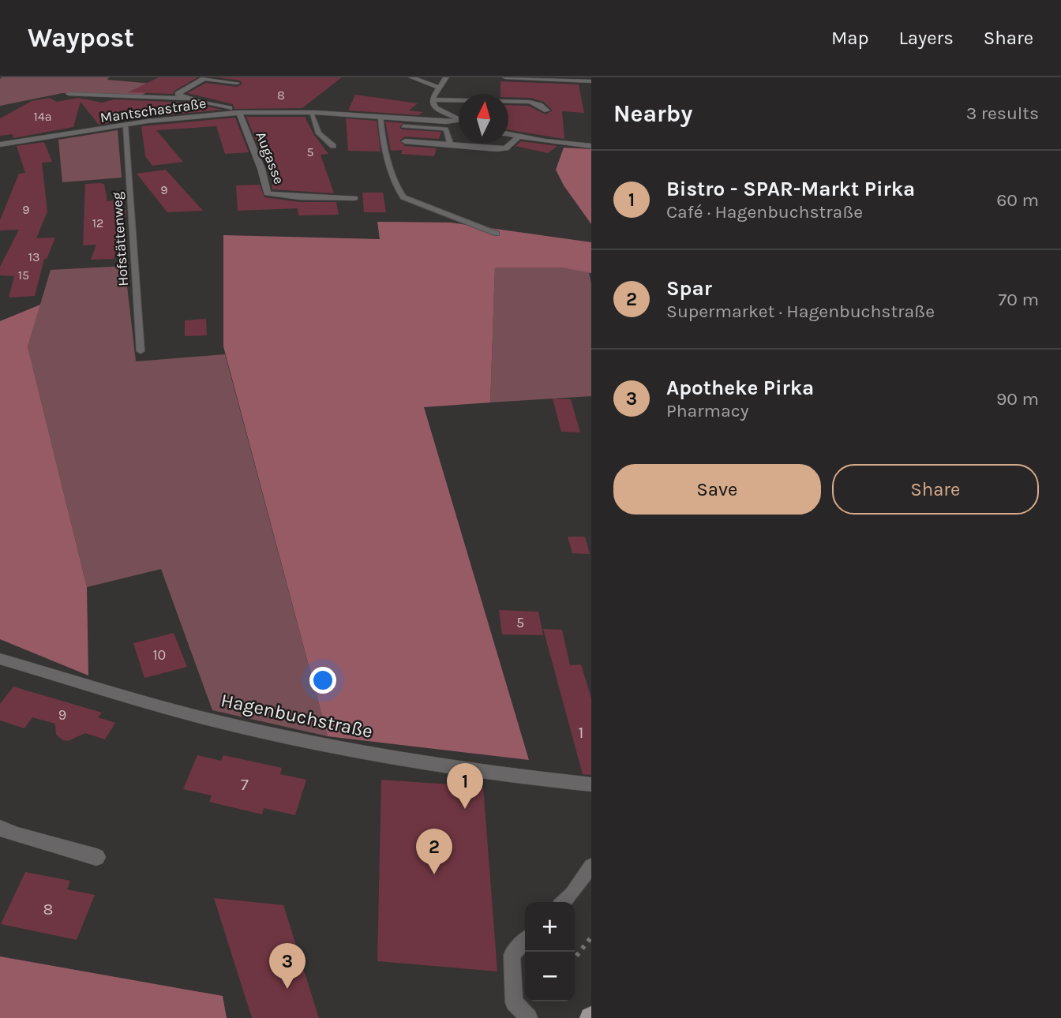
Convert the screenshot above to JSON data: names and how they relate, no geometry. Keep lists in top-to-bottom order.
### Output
{
  "streets": {
    "street": ["Mantschastraße", "Augasse", "Hagenbuchstraße"],
    "lane": ["Hofstättenweg"]
  },
  "crossings": [
    ["Mantschastraße", "Augasse"],
    ["Mantschastraße", "Hofstättenweg"]
  ],
  "house_numbers": [
    "8",
    "14a",
    "5",
    "9",
    "9",
    "12",
    "13",
    "15",
    "5",
    "10",
    "9",
    "1",
    "7",
    "8"
  ],
  "north": "top",
  "page": {
    "header": "Waypost",
    "nav": ["Map", "Layers", "Share"],
    "heading": ["Nearby", "3 results"],
    "list": [
      {
        "mark": "1",
        "name": "Bistro - SPAR-Markt Pirka",
        "note": "Café · Hagenbuchstraße",
        "value": "60 m"
      },
      {
        "mark": "2",
        "name": "Spar",
        "note": "Supermarket · Hagenbuchstraße",
        "value": "70 m"
      },
      {
        "mark": "3",
        "name": "Apotheke Pirka",
        "note": "Pharmacy",
        "value": "90 m"
      }
    ],
    "buttons": ["Save", "Share"],
    "pins": ["1", "2", "3"],
    "map_buttons": ["+", "−"]
  }
}
